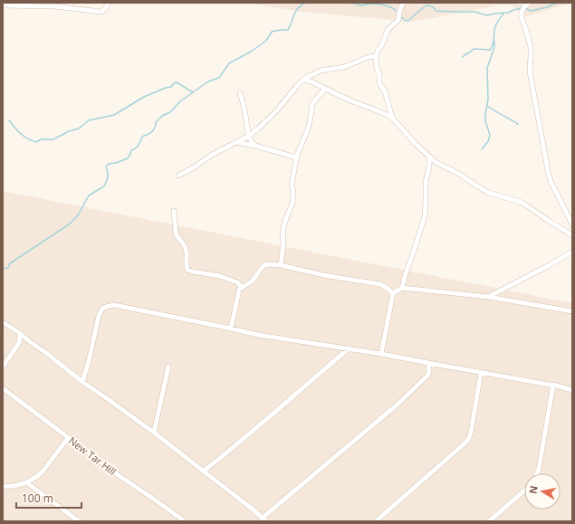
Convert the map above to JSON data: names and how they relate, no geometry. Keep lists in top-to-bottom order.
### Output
{
  "streets": {
    "street": ["New Tar Hill"]
  },
  "scale_bar": "100 m",
  "north": "left"
}
